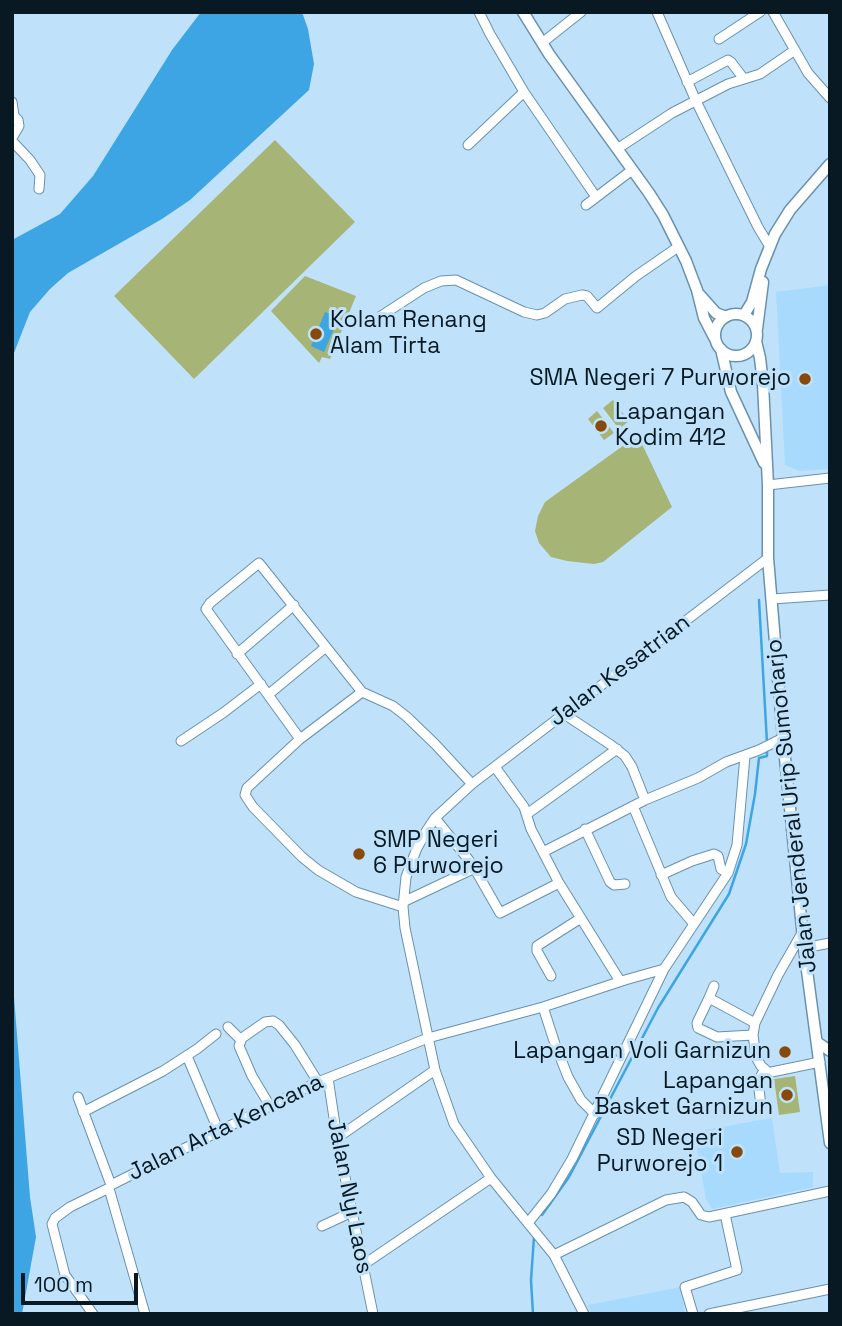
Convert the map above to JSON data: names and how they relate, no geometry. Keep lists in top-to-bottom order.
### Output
{
  "streets": {
    "main road": ["Jalan Jenderal Urip Sumoharjo"],
    "street": ["Jalan Kesatrian", "Jalan Arta Kencana", "Jalan Nyi Laos"]
  },
  "crossings": [
    ["Jalan Kesatrian", "Jalan Jenderal Urip Sumoharjo"],
    ["Jalan Kesatrian", "Jalan Arta Kencana"],
    ["Jalan Arta Kencana", "Jalan Nyi Laos"]
  ],
  "places": [
    "Kolam Renang Alam Tirta",
    "SMA Negeri 7 Purworejo",
    "Lapangan Kodim 412",
    "SMP Negeri 6 Purworejo",
    "Lapangan Voli Garnizun",
    "Lapangan Basket Garnizun",
    "SD Negeri Purworejo 1"
  ],
  "scale_bar": "100 m"
}
